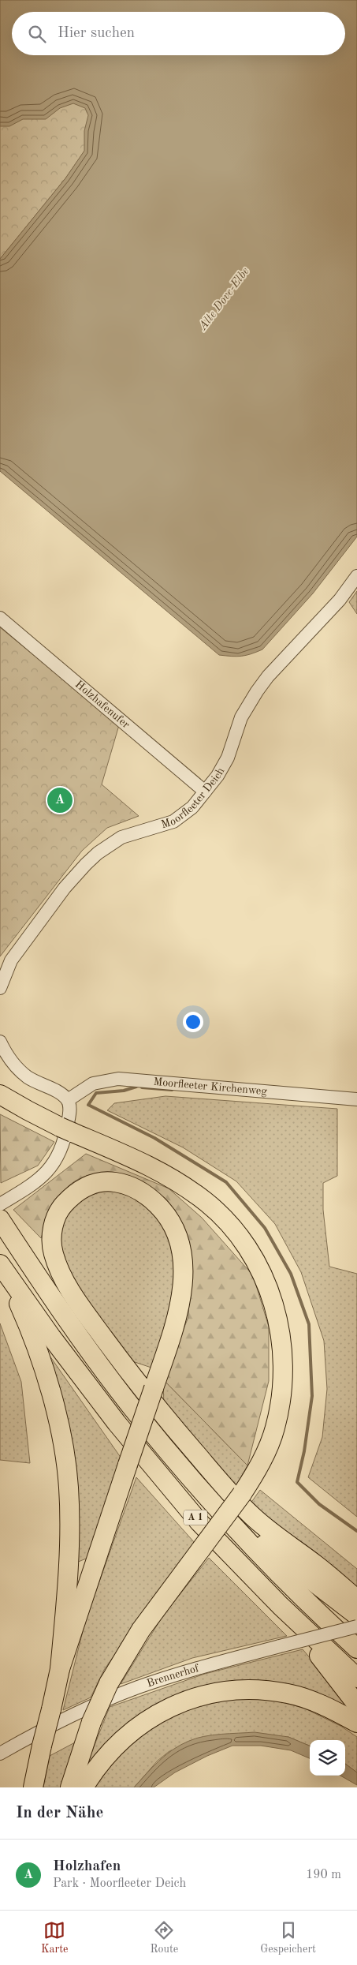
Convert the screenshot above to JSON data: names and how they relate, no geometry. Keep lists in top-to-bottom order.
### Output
{
  "streets": {
    "highway": ["A 1"],
    "street": [
      "Holzhafenufer",
      "Moorfleeter Deich",
      "Moorfleeter Kirchenweg",
      "Brennerhof"
    ]
  },
  "crossings": [
    ["Holzhafenufer", "Moorfleeter Deich"]
  ],
  "water": ["Alte Dove-Elbe"],
  "page": {
    "search": "Hier suchen",
    "pins": "A",
    "heading": "In der Nähe",
    "list": [
      {
        "mark": "A",
        "name": "Holzhafen",
        "note": "Park · Moorfleeter Deich",
        "value": "190 m"
      }
    ],
    "nav": ["Karte", "Route", "Gespeichert"]
  }
}
